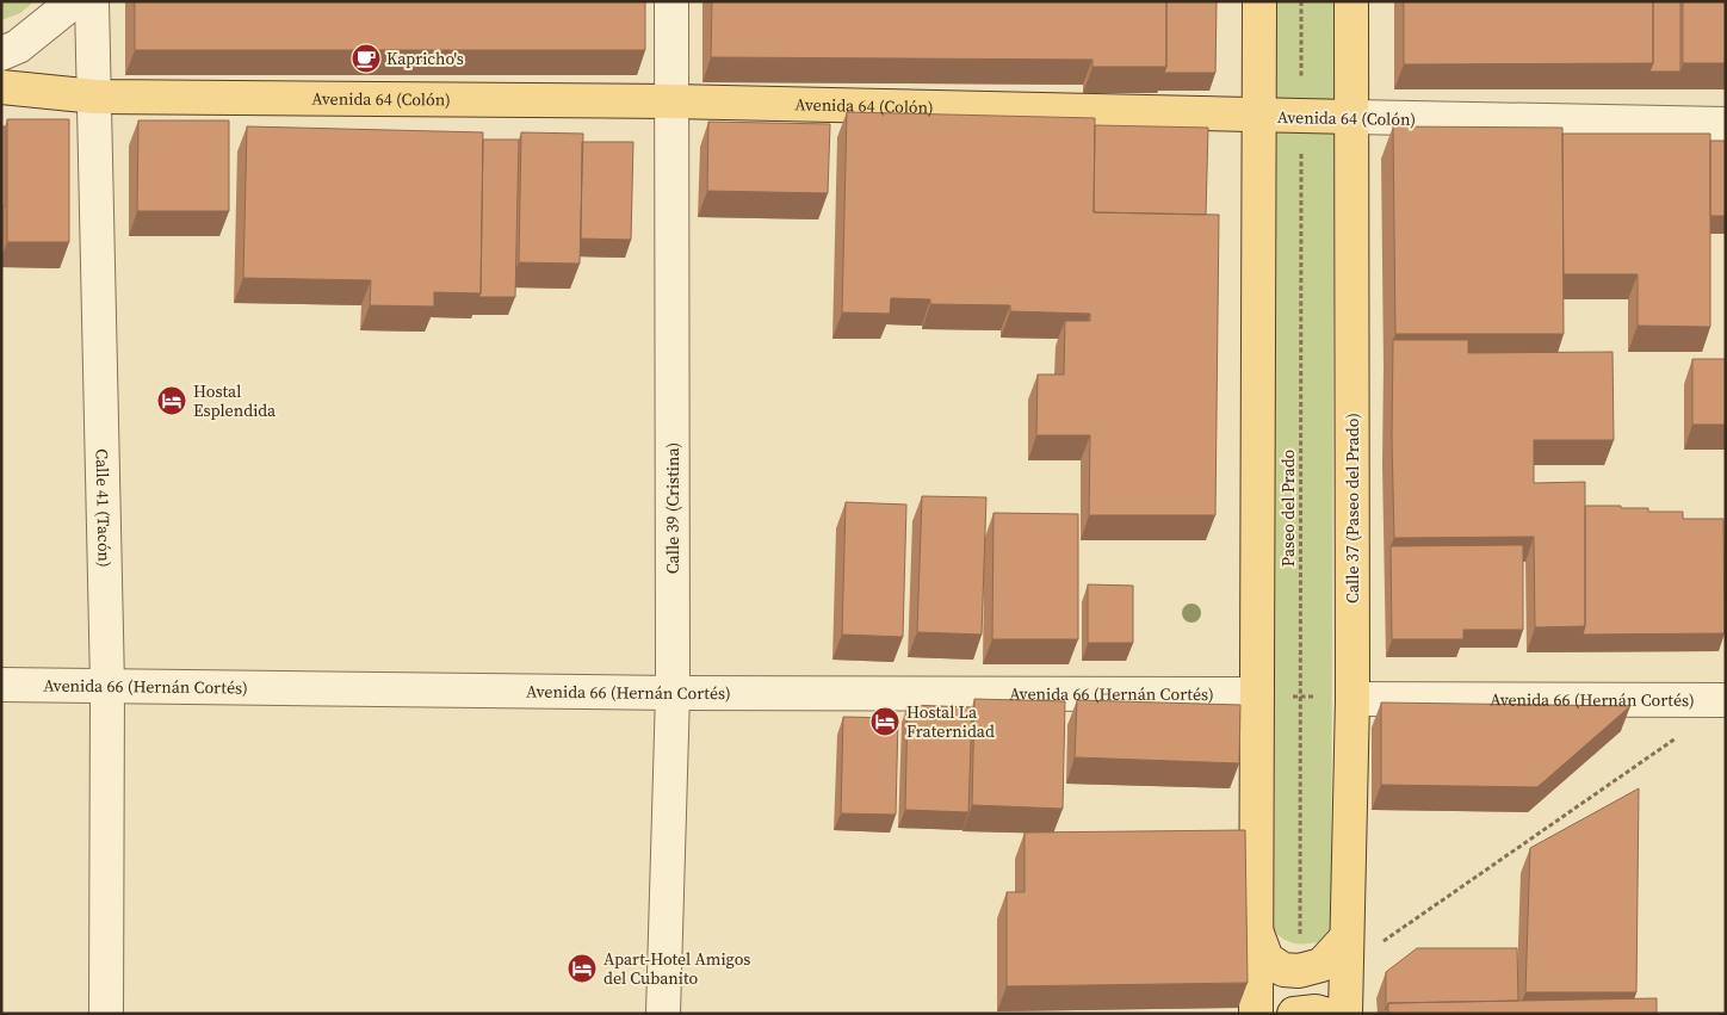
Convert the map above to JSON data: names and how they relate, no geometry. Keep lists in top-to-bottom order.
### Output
{
  "streets": {
    "main road": ["Avenida 64 (Colón)", "Calle 37 (Paseo del Prado)"],
    "street": ["Calle 41 (Tacón)", "Calle 39 (Cristina)", "Avenida 66 (Hernán Cortés)"],
    "path": ["Paseo del Prado"]
  },
  "crossings": [
    ["Avenida 64 (Colón)", "Calle 41 (Tacón)"],
    ["Avenida 64 (Colón)", "Calle 39 (Cristina)"],
    ["Avenida 64 (Colón)", "Paseo del Prado"],
    ["Avenida 64 (Colón)", "Calle 37 (Paseo del Prado)"],
    ["Calle 41 (Tacón)", "Avenida 66 (Hernán Cortés)"],
    ["Calle 39 (Cristina)", "Avenida 66 (Hernán Cortés)"],
    ["Calle 37 (Paseo del Prado)", "Avenida 66 (Hernán Cortés)"]
  ],
  "places": {
    "cafe": ["Kapricho's"],
    "hotel": ["Hostal Esplendida", "Hostal La Fraternidad", "Apart-Hotel Amigos del Cubanito"]
  }
}
